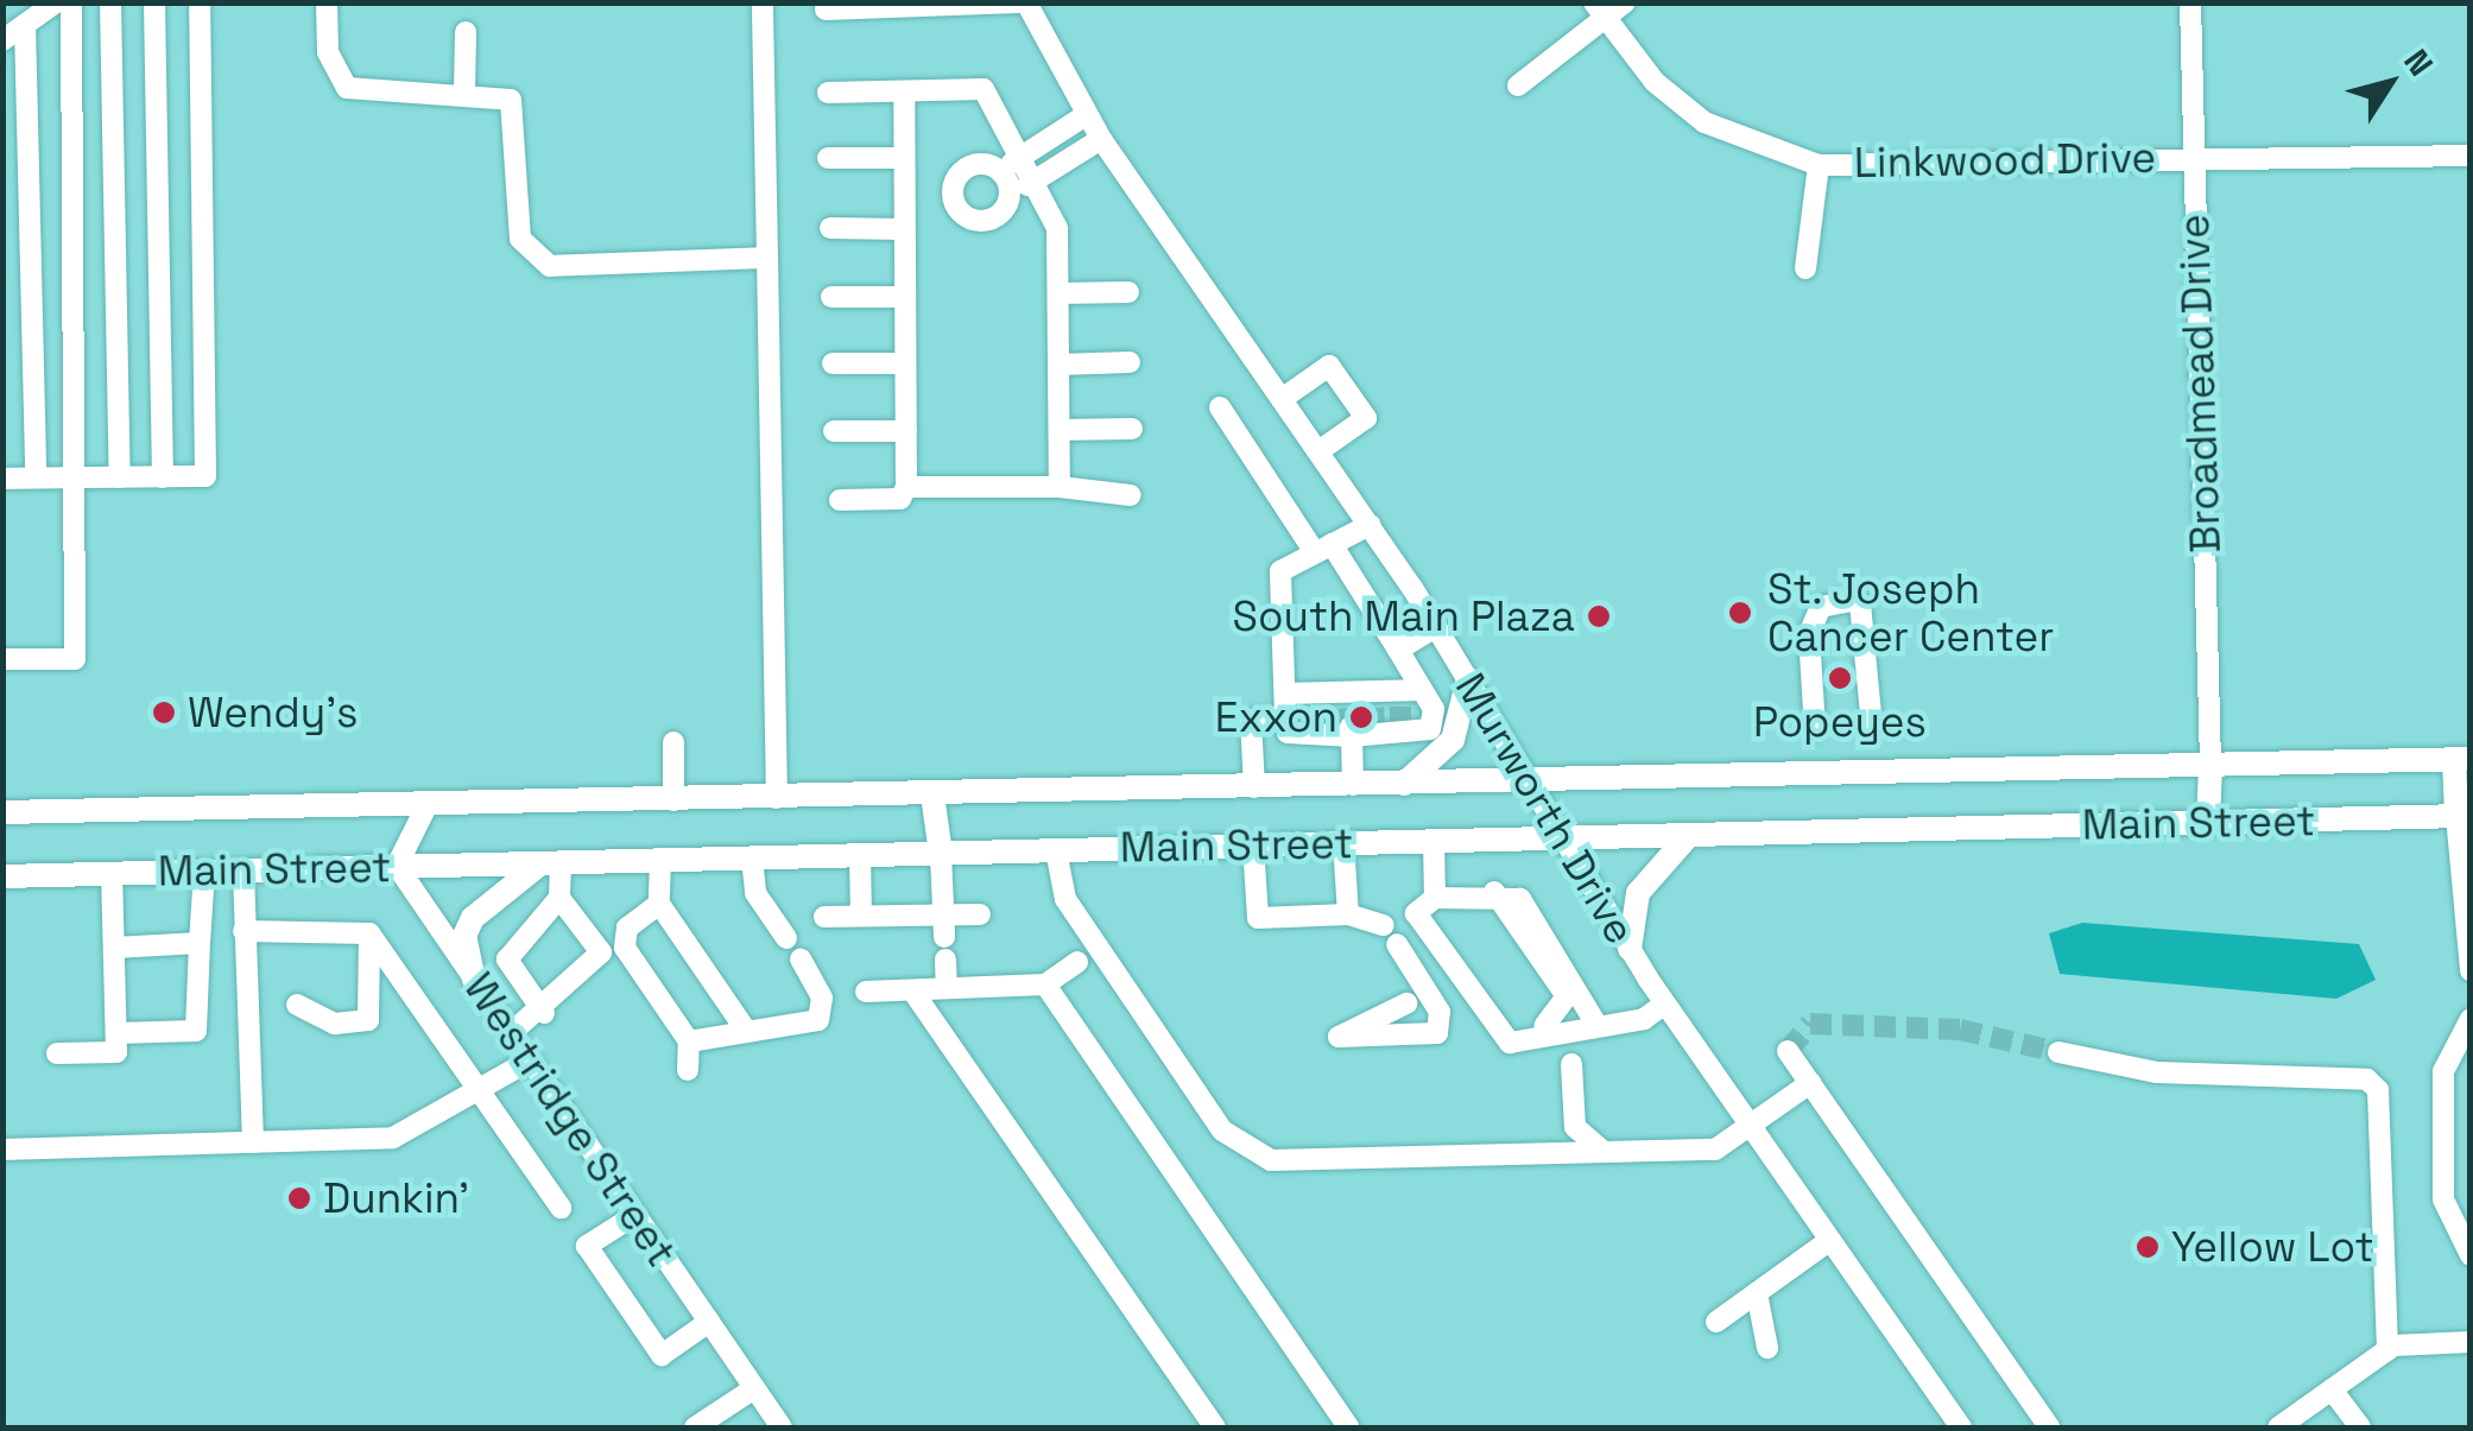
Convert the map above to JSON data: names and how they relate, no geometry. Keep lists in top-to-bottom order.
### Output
{
  "streets": {
    "main road": ["Main Street"],
    "street": [
      "Linkwood Drive",
      "Broadmead Drive",
      "Murworth Drive",
      "Westridge Street"
    ]
  },
  "crossings": [
    ["Linkwood Drive", "Broadmead Drive"],
    ["Broadmead Drive", "Main Street"],
    ["Murworth Drive", "Main Street"],
    ["Main Street", "Westridge Street"]
  ],
  "places": [
    "St. Joseph Cancer Center",
    "South Main Plaza",
    "Popeyes",
    "Wendy's",
    "Exxon",
    "Dunkin'",
    "Yellow Lot"
  ],
  "north": "top right"
}
